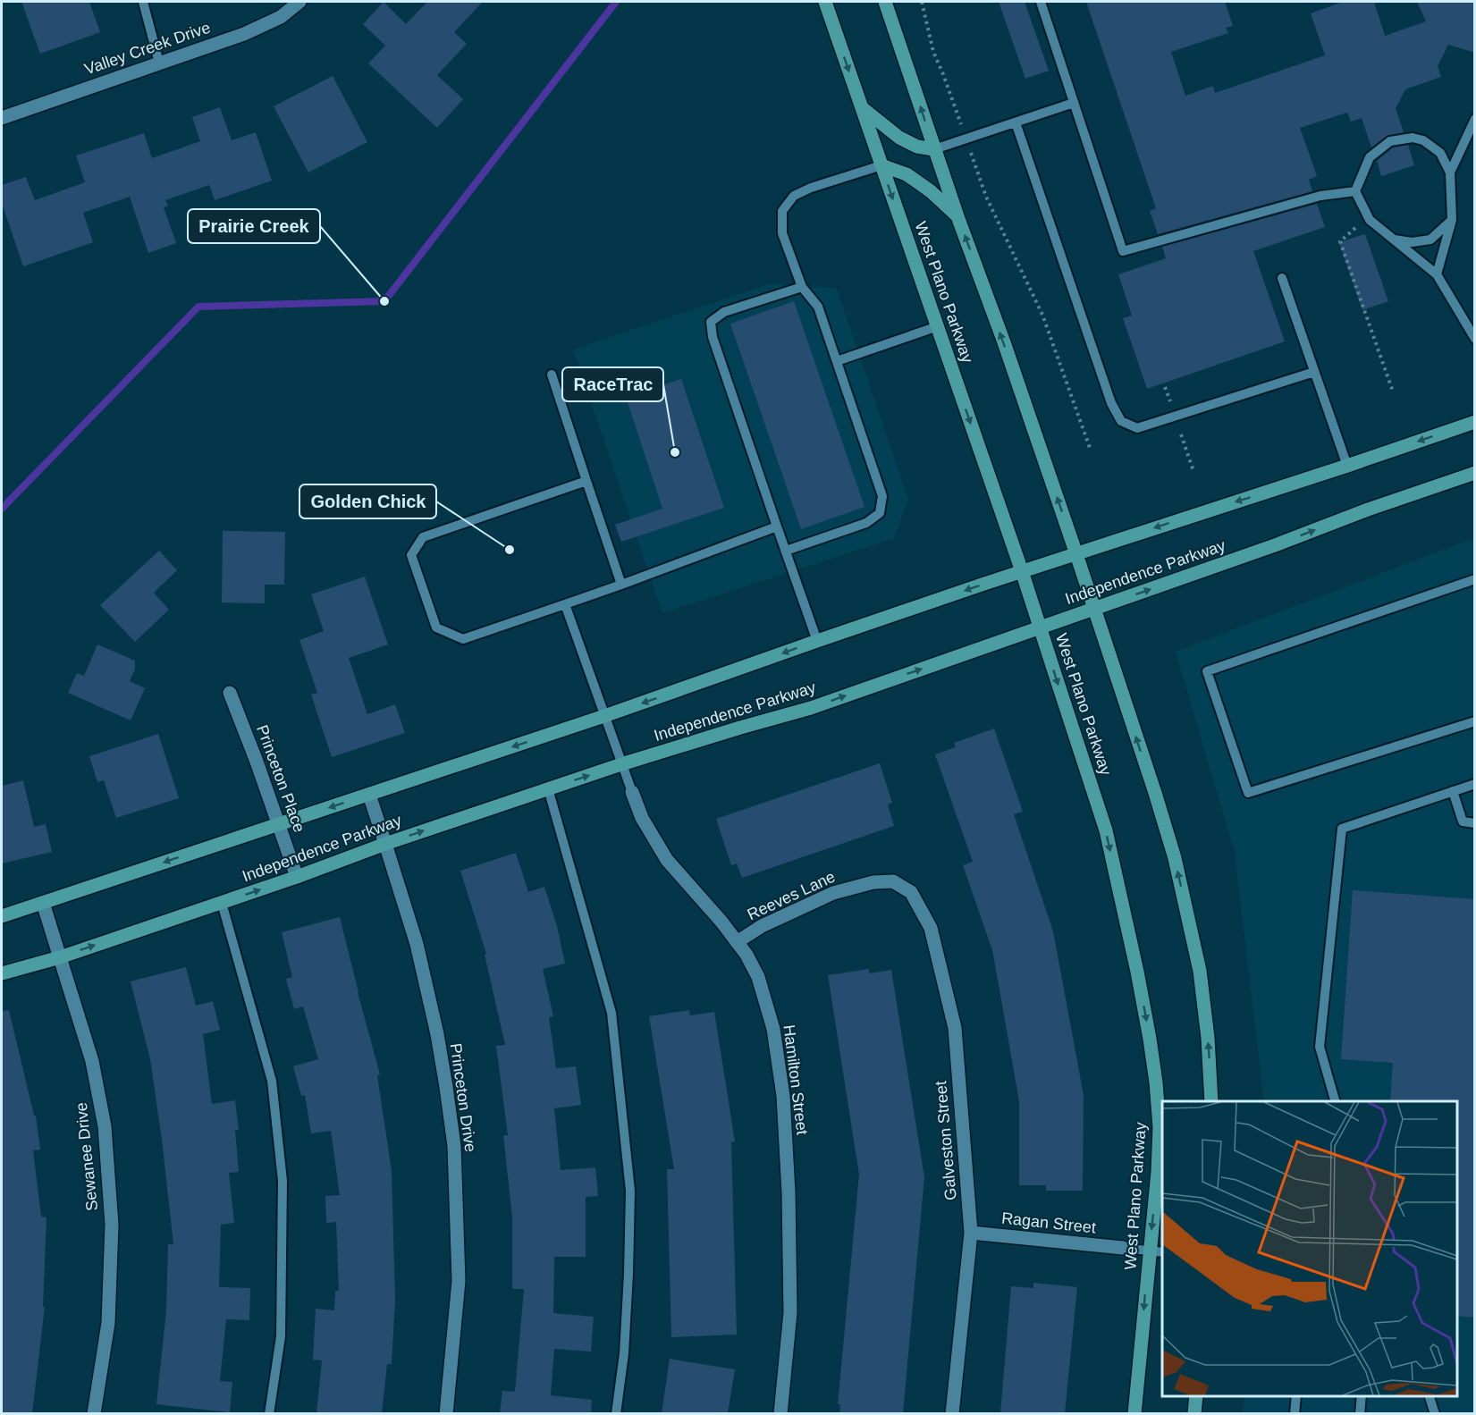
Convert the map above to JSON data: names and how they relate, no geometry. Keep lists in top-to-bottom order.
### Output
{
  "streets": {
    "main road": ["West Plano Parkway", "Independence Parkway"],
    "street": [
      "Valley Creek Drive",
      "Princeton Place",
      "Reeves Lane",
      "Hamilton Street",
      "Princeton Drive",
      "Galveston Street",
      "Sewanee Drive",
      "Ragan Street"
    ]
  },
  "crossings": [
    ["West Plano Parkway", "Independence Parkway"],
    ["Independence Parkway", "Princeton Place"],
    ["Independence Parkway", "Princeton Drive"],
    ["Independence Parkway", "Sewanee Drive"],
    ["Reeves Lane", "Hamilton Street"],
    ["Reeves Lane", "Galveston Street"],
    ["Galveston Street", "Ragan Street"]
  ],
  "places": ["Prairie Creek", "RaceTrac", "Golden Chick"]
}
